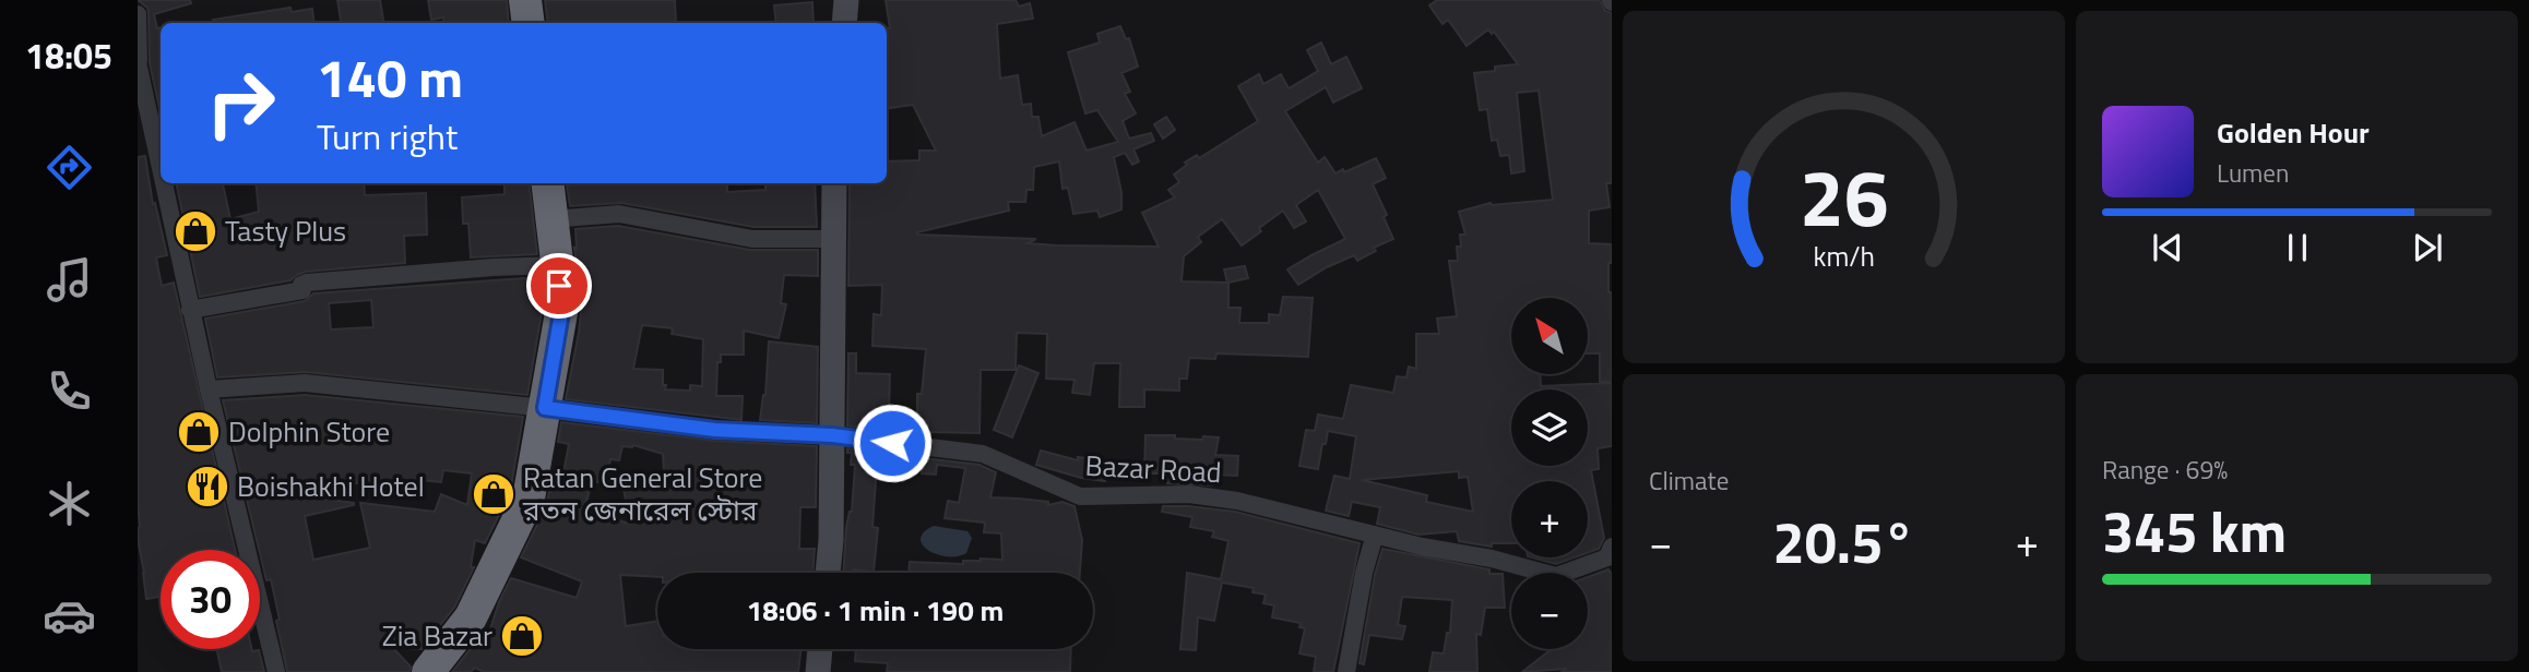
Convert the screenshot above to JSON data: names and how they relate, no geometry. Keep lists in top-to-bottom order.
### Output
{
  "streets": {
    "street": ["Bazar Road"]
  },
  "places": {
    "shop": [
      "Tasty Plus",
      "Dolphin Store",
      "Ratan General Store রতন জেনারেল স্টোর",
      "Zia Bazar"
    ],
    "restaurant": ["Boishakhi Hotel"]
  },
  "north": "top left",
  "page": {
    "tabs": "18:05",
    "turn": ["140 m", "Turn right"],
    "song": ["Golden Hour", "Lumen"],
    "map_buttons": ["+", "−"],
    "tile": [
      "Climate",
      ["Range · 69%", "345 km"]
    ],
    "heat": ["−", "20.5°", "+"],
    "limit": "30",
    "trip": "18:06 · 1 min · 190 m",
    "gauge": ["26", "km/h"]
  }
}
